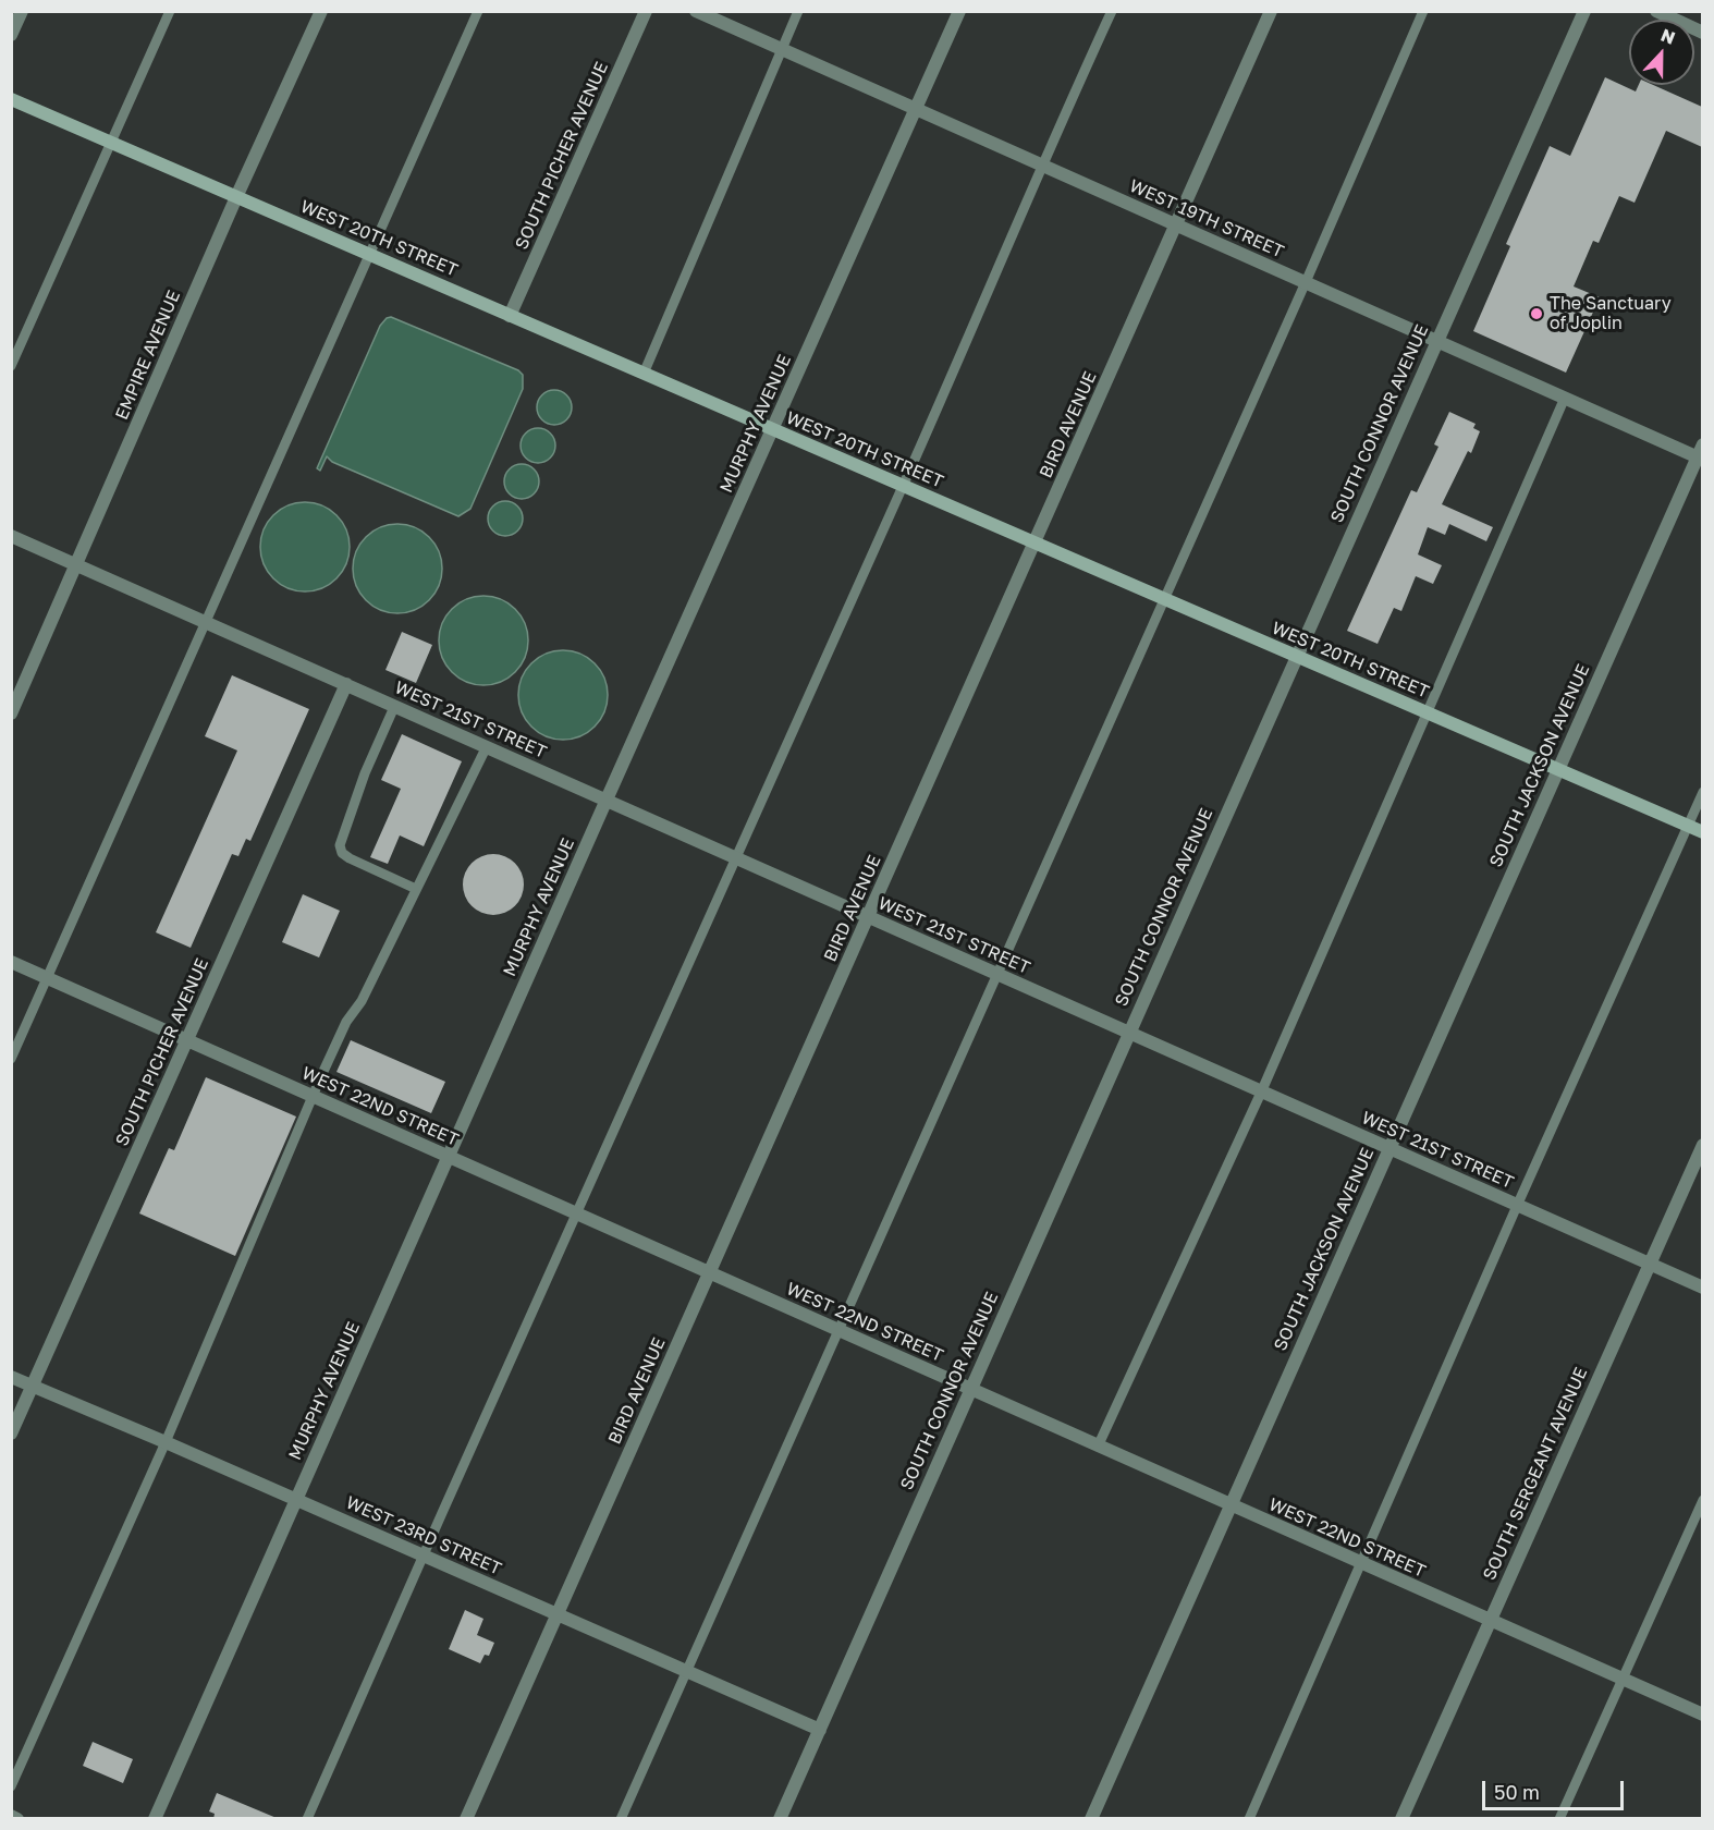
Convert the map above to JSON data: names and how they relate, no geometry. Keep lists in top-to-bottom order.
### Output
{
  "streets": {
    "main road": ["WEST 20TH STREET"],
    "street": [
      "SOUTH PICHER AVENUE",
      "WEST 19TH STREET",
      "EMPIRE AVENUE",
      "MURPHY AVENUE",
      "SOUTH CONNOR AVENUE",
      "BIRD AVENUE",
      "WEST 21ST STREET",
      "SOUTH JACKSON AVENUE",
      "WEST 22ND STREET",
      "SOUTH SERGEANT AVENUE",
      "WEST 23RD STREET"
    ]
  },
  "crossings": [
    ["SOUTH PICHER AVENUE", "WEST 20TH STREET"],
    ["SOUTH PICHER AVENUE", "WEST 21ST STREET"],
    ["SOUTH PICHER AVENUE", "WEST 22ND STREET"],
    ["SOUTH PICHER AVENUE", "WEST 23RD STREET"],
    ["WEST 19TH STREET", "MURPHY AVENUE"],
    ["WEST 19TH STREET", "SOUTH CONNOR AVENUE"],
    ["WEST 19TH STREET", "BIRD AVENUE"],
    ["WEST 19TH STREET", "SOUTH JACKSON AVENUE"],
    ["WEST 20TH STREET", "EMPIRE AVENUE"],
    ["WEST 20TH STREET", "MURPHY AVENUE"],
    ["WEST 20TH STREET", "SOUTH CONNOR AVENUE"],
    ["WEST 20TH STREET", "BIRD AVENUE"],
    ["WEST 20TH STREET", "SOUTH JACKSON AVENUE"],
    ["EMPIRE AVENUE", "WEST 21ST STREET"],
    ["MURPHY AVENUE", "WEST 21ST STREET"],
    ["MURPHY AVENUE", "WEST 22ND STREET"],
    ["MURPHY AVENUE", "WEST 23RD STREET"],
    ["SOUTH CONNOR AVENUE", "WEST 21ST STREET"],
    ["SOUTH CONNOR AVENUE", "WEST 22ND STREET"],
    ["SOUTH CONNOR AVENUE", "WEST 23RD STREET"],
    ["BIRD AVENUE", "WEST 21ST STREET"],
    ["BIRD AVENUE", "WEST 22ND STREET"],
    ["BIRD AVENUE", "WEST 23RD STREET"],
    ["WEST 21ST STREET", "SOUTH JACKSON AVENUE"],
    ["WEST 21ST STREET", "SOUTH SERGEANT AVENUE"],
    ["SOUTH JACKSON AVENUE", "WEST 22ND STREET"],
    ["WEST 22ND STREET", "SOUTH SERGEANT AVENUE"]
  ],
  "places": ["The Sanctuary of Joplin"],
  "scale_bar": "50 m",
  "north": "top"
}
